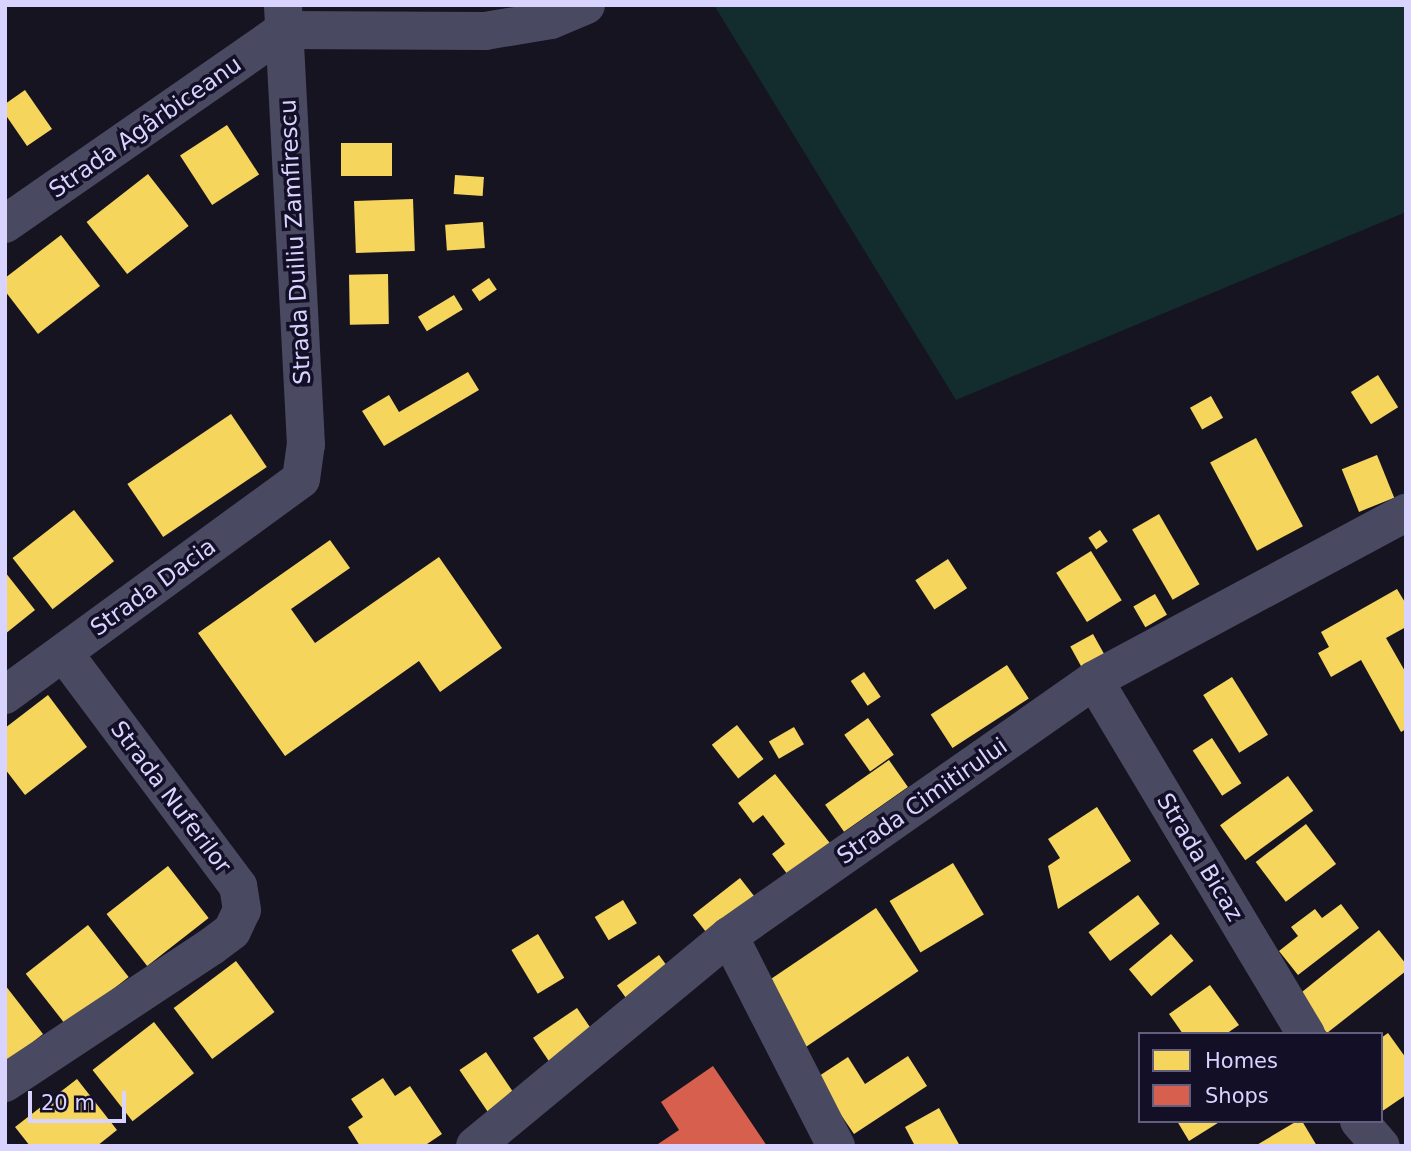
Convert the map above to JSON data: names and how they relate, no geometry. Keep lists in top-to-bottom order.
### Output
{
  "streets": {
    "street": [
      "Strada Agârbiceanu",
      "Strada Duiliu Zamfirescu",
      "Strada Dacia",
      "Strada Nuferilor",
      "Strada Cimitirului",
      "Strada Bicaz"
    ]
  },
  "crossings": [
    ["Strada Agârbiceanu", "Strada Duiliu Zamfirescu"],
    ["Strada Duiliu Zamfirescu", "Strada Dacia"],
    ["Strada Dacia", "Strada Nuferilor"],
    ["Strada Cimitirului", "Strada Bicaz"]
  ],
  "legend": ["Homes", "Shops"],
  "scale_bar": "20 m"
}
